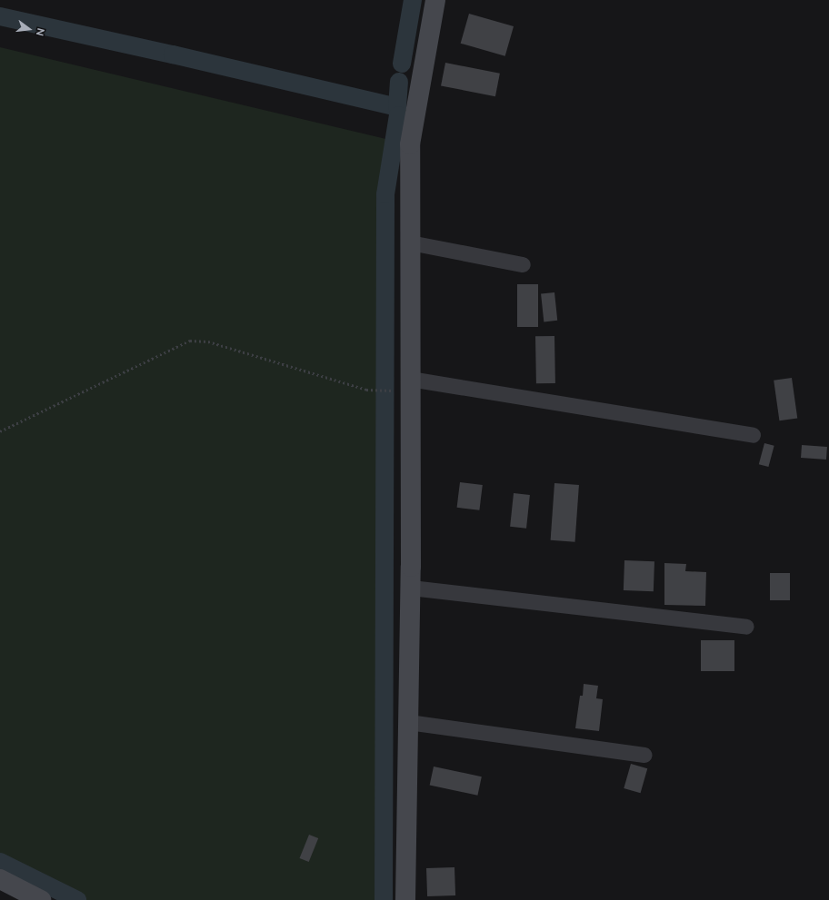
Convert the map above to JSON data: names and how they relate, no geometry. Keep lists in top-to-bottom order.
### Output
{
  "north": "right"
}
